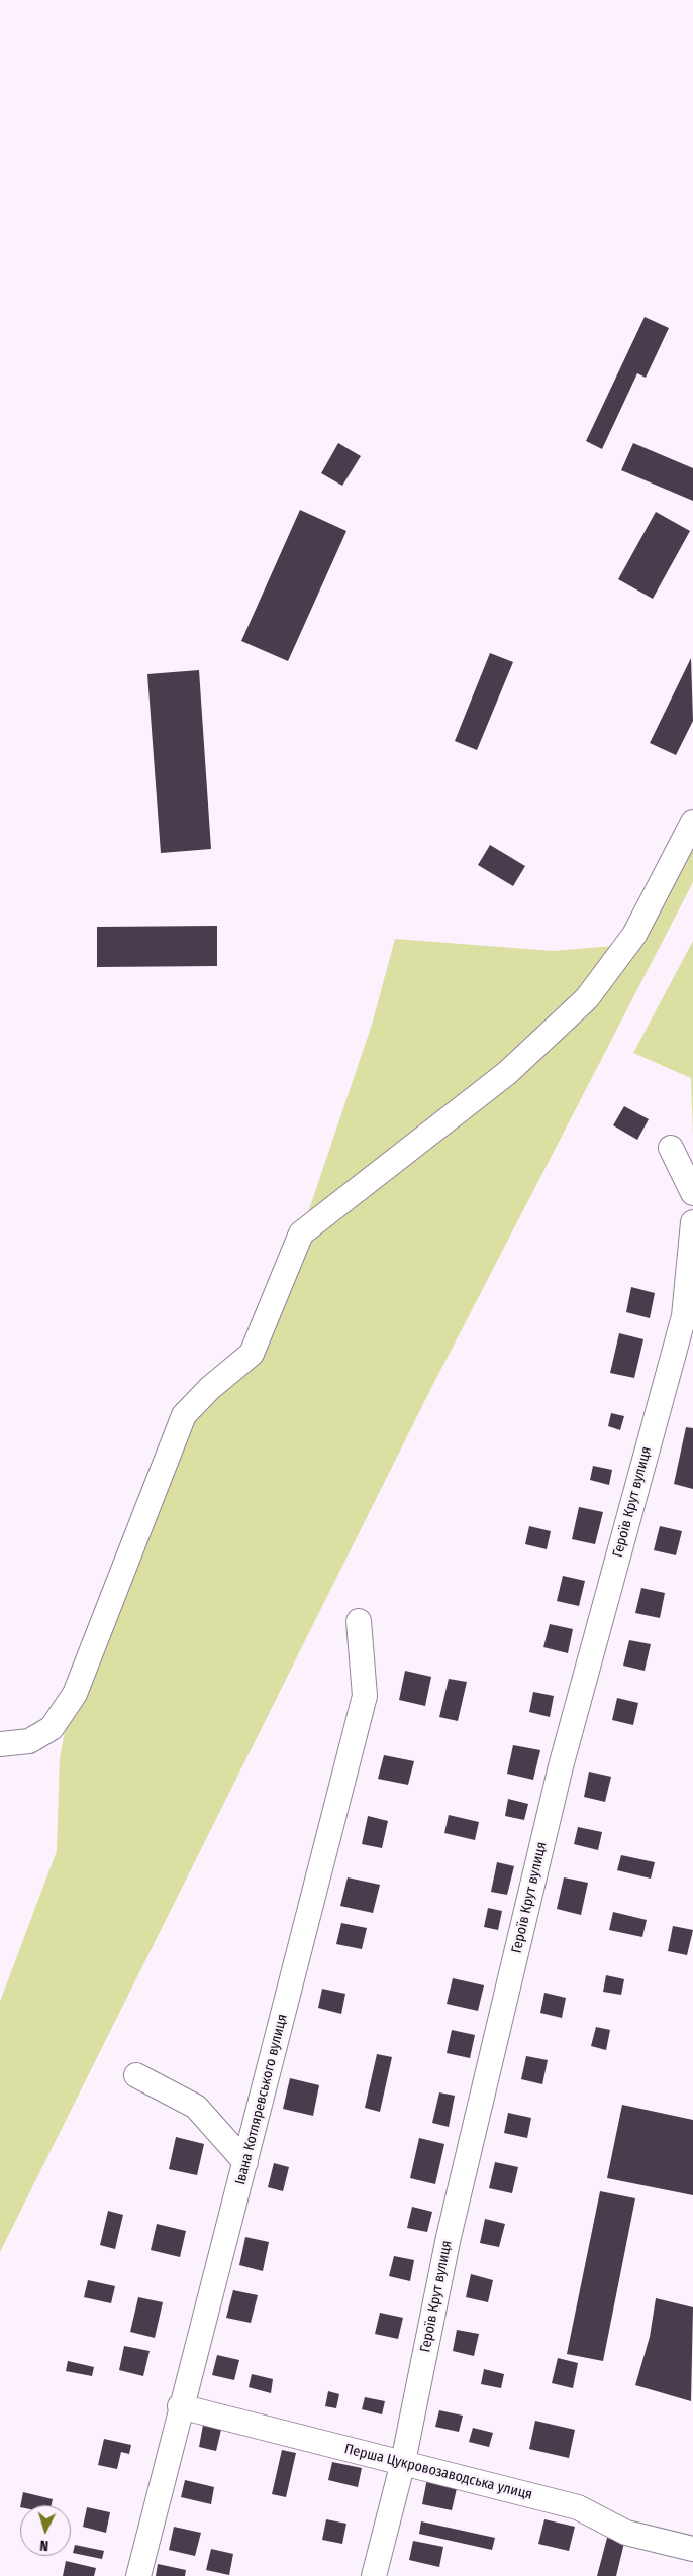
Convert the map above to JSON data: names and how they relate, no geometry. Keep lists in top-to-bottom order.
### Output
{
  "streets": {
    "street": ["Героїв Крут вулиця", "Івана Котляревського вулиця", "Перша Цукровозаводська улиця"]
  },
  "crossings": [
    ["Героїв Крут вулиця", "Перша Цукровозаводська улиця"],
    ["Івана Котляревського вулиця", "Перша Цукровозаводська улиця"]
  ],
  "north": "bottom"
}
